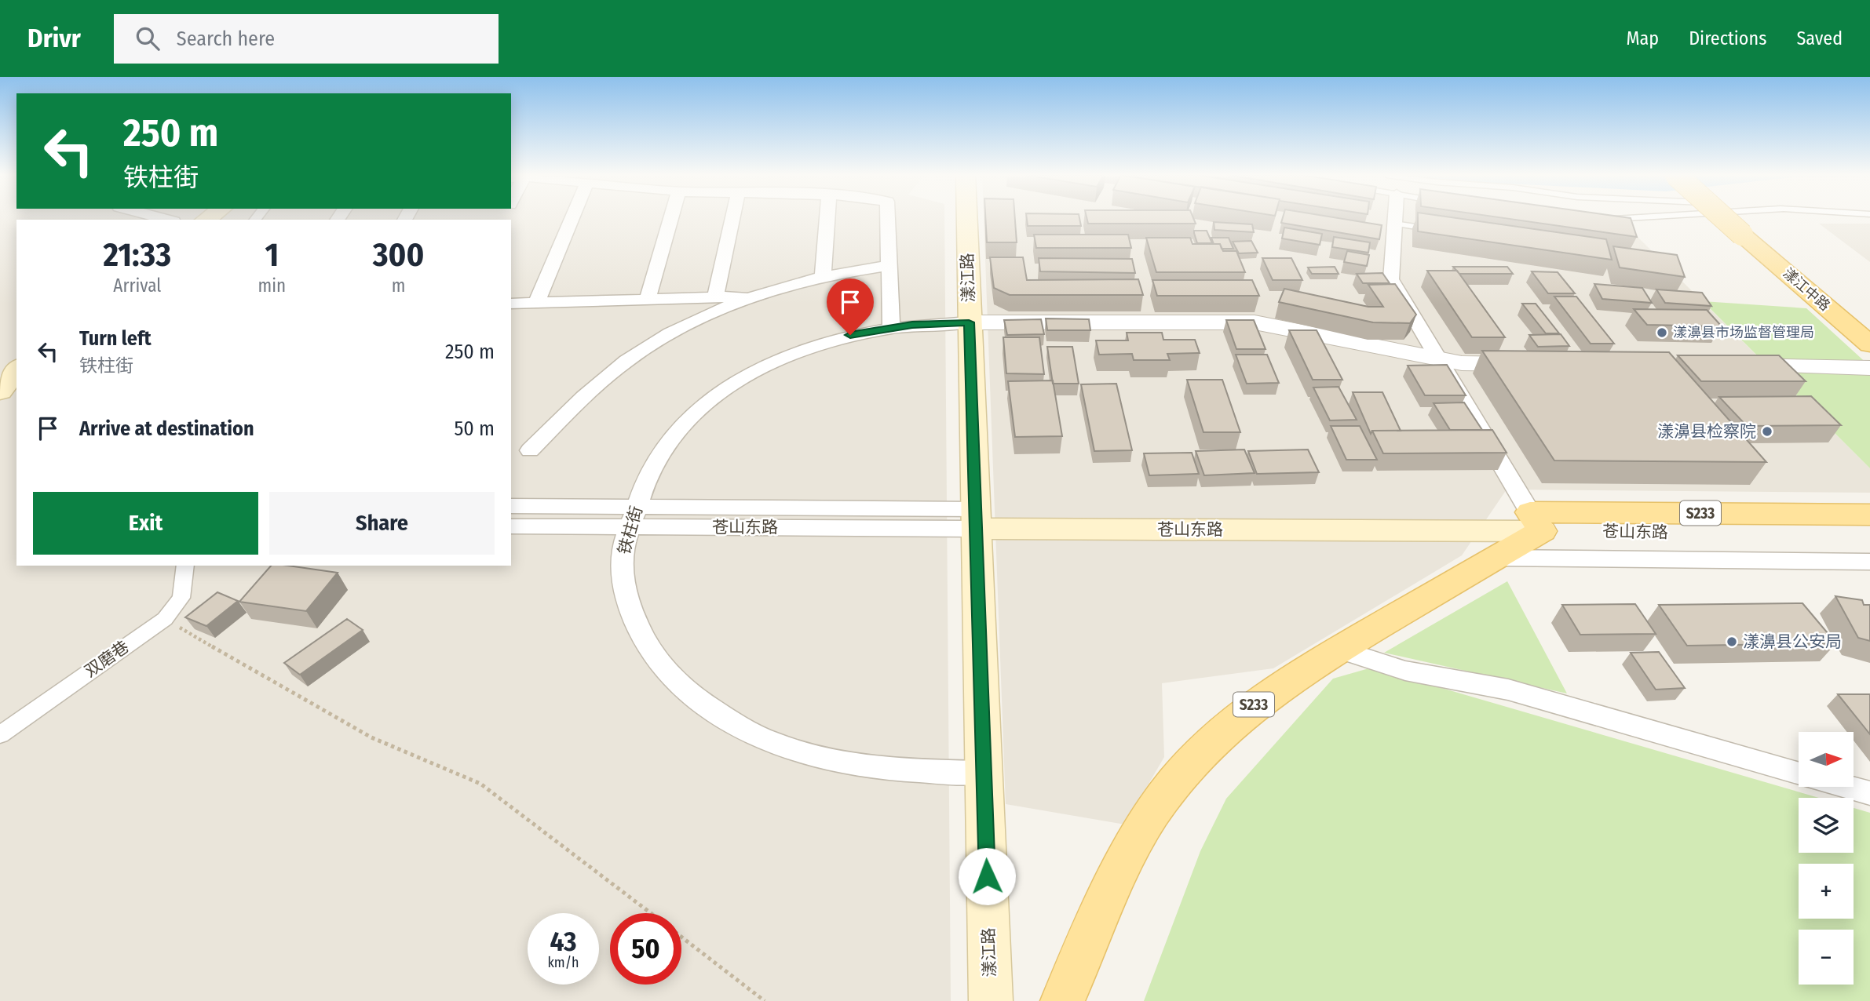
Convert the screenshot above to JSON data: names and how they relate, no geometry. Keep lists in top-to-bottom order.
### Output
{
  "streets": {
    "main road": [
      "漾江路",
      "漾江中路",
      "S233",
      "苍山东路"
    ],
    "street": ["铁柱街", "双磨巷"]
  },
  "crossings": [
    ["漾江路", "苍山东路"],
    ["漾江路", "铁柱街"],
    ["S233", "苍山东路"],
    ["苍山东路", "铁柱街"]
  ],
  "places": ["漾濞县市场监督管理局", "漾濞县检察院", "漾濞县公安局"],
  "north": "right",
  "page": {
    "header": "Drivr",
    "search": "Search here",
    "nav": ["Map", "Directions", "Saved"],
    "turn": ["250 m", "铁柱街"],
    "eta": [
      "21:33",
      "Arrival",
      "1",
      "min",
      "300",
      "m"
    ],
    "list": [
      {
        "name": "Turn left",
        "note": "铁柱街",
        "value": "250 m"
      },
      {
        "name": "Arrive at destination",
        "value": "50 m"
      }
    ],
    "buttons": ["Exit", "Share"],
    "map_buttons": ["+", "−"],
    "speed": "43 km/h",
    "limit": "50"
  }
}
